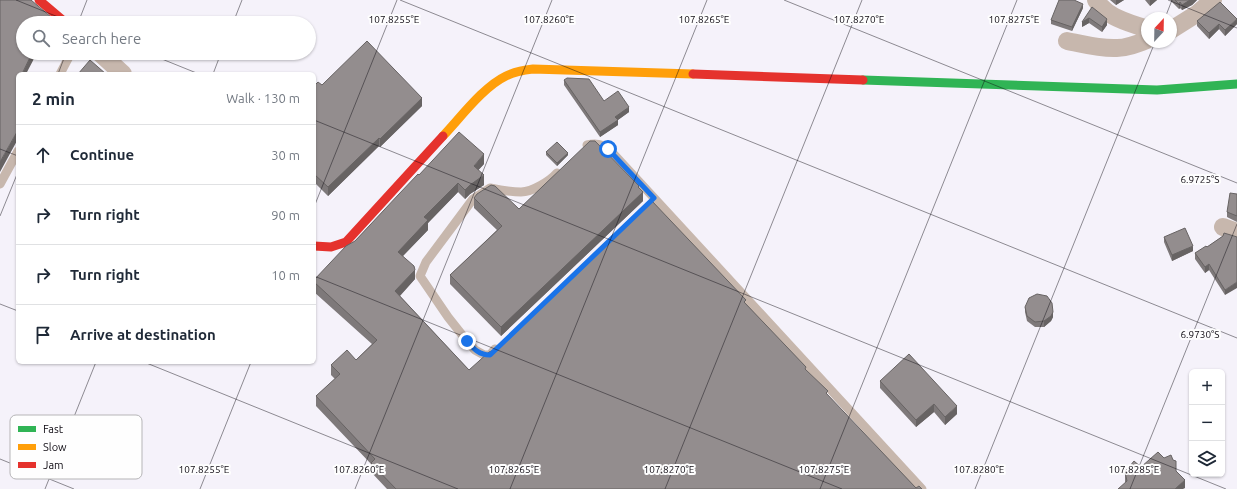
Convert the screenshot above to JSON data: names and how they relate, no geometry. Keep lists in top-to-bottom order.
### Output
{
  "legend": ["Fast", "Slow", "Jam"],
  "north": "top",
  "page": {
    "search": "Search here",
    "heading": ["2 min", "Walk · 130 m"],
    "list": [
      ["Continue", "30 m"],
      ["Turn right", "90 m"],
      ["Turn right", "10 m"],
      "Arrive at destination"
    ],
    "map_buttons": ["+", "−"]
  },
  "coordinates": [
    "107.8255°E",
    "107.8260°E",
    "107.8265°E",
    "107.8270°E",
    "107.8275°E",
    "6.9725°S",
    "6.9730°S",
    "107.8280°E",
    "107.8285°E"
  ]
}
